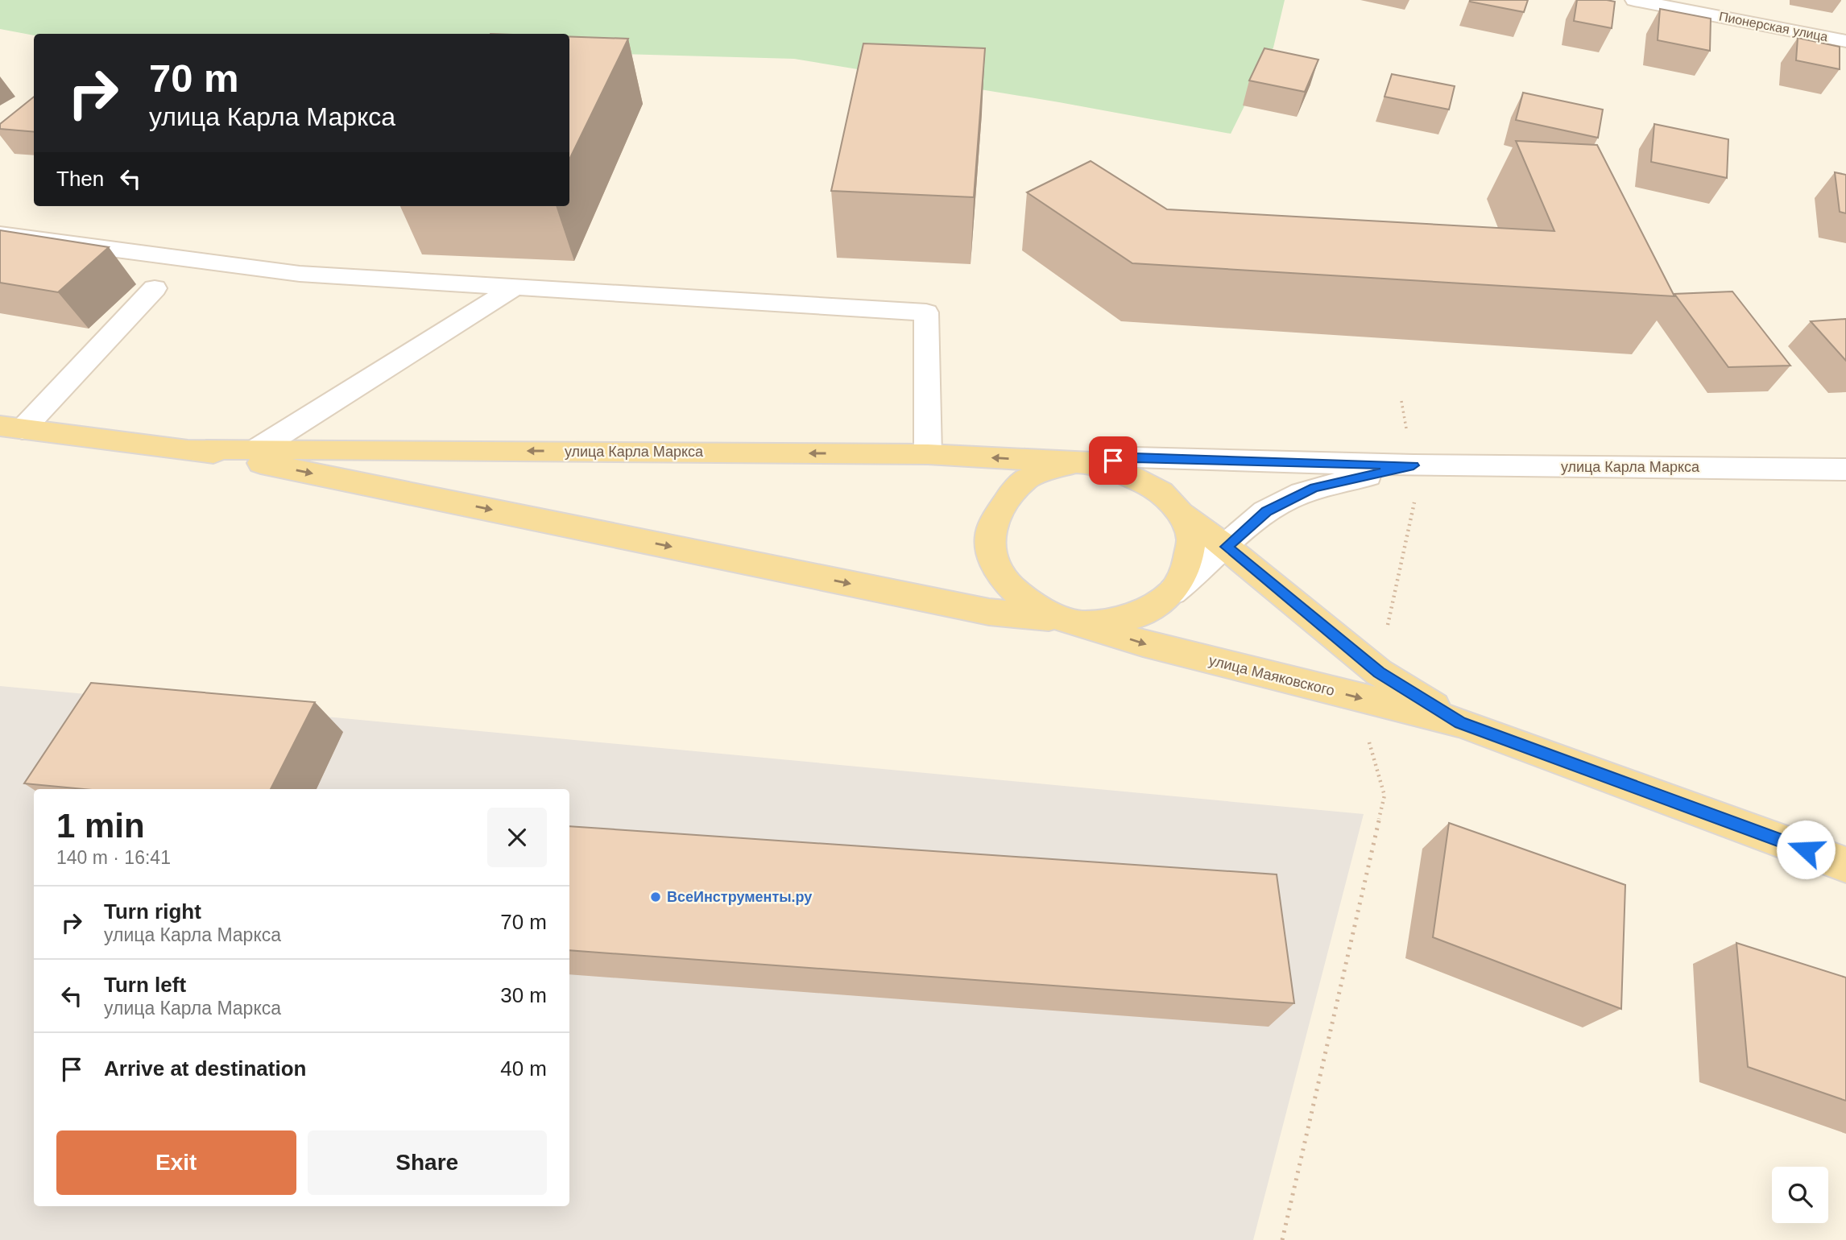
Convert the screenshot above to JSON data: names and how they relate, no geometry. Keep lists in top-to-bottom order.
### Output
{
  "streets": {
    "main road": ["улица Карла Маркса", "улица Маяковского"],
    "street": ["Пионерская улица"]
  },
  "crossings": [
    ["улица Карла Маркса", "улица Маяковского"]
  ],
  "places": ["ВсеИнструменты.ру"],
  "page": {
    "turn": ["70 m", "улица Карла Маркса"],
    "then": "Then",
    "heading": ["1 min", "140 m · 16:41"],
    "list": [
      {
        "name": "Turn right",
        "note": "улица Карла Маркса",
        "value": "70 m"
      },
      {
        "name": "Turn left",
        "note": "улица Карла Маркса",
        "value": "30 m"
      },
      {
        "name": "Arrive at destination",
        "value": "40 m"
      }
    ],
    "buttons": ["Exit", "Share"]
  }
}
